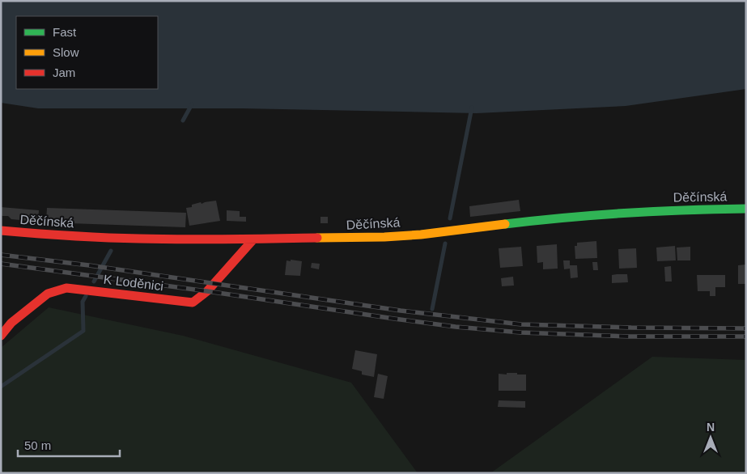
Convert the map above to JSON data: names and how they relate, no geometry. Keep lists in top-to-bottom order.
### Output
{
  "streets": {
    "main road": ["Děčínská", "K Loděnici"]
  },
  "crossings": [
    ["Děčínská", "K Loděnici"]
  ],
  "legend": ["Fast", "Slow", "Jam"],
  "scale_bar": "50 m",
  "north": "top"
}
